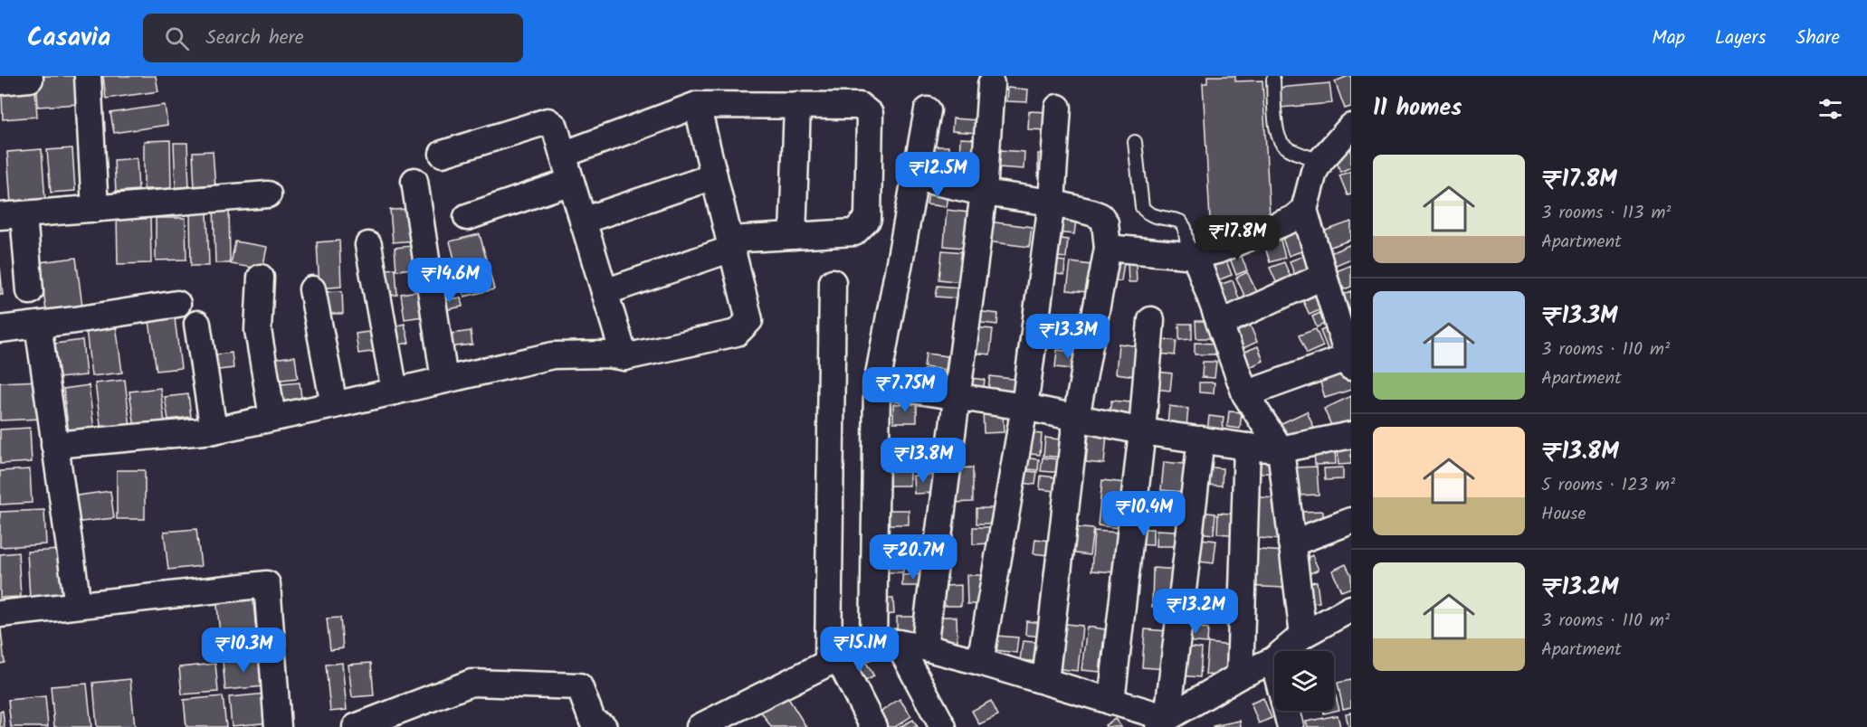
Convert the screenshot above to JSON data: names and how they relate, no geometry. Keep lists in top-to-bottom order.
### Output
{
  "page": {
    "header": "Casavia",
    "search": "Search here",
    "nav": ["Map", "Layers", "Share"],
    "heading": "11 homes",
    "list": [
      {
        "name": "₹17.8M",
        "note": "3 rooms · 113 m² · Apartment"
      },
      {
        "name": "₹13.3M",
        "note": "3 rooms · 110 m² · Apartment"
      },
      {
        "name": "₹13.8M",
        "note": "5 rooms · 123 m² · House"
      },
      {
        "name": "₹13.2M",
        "note": "3 rooms · 110 m² · Apartment"
      }
    ],
    "price": [
      "₹12.5M",
      "₹17.8M",
      "₹14.6M",
      "₹13.3M",
      "₹7.75M",
      "₹13.8M",
      "₹10.4M",
      "₹20.7M",
      "₹13.2M",
      "₹15.1M",
      "₹10.3M"
    ]
  }
}
